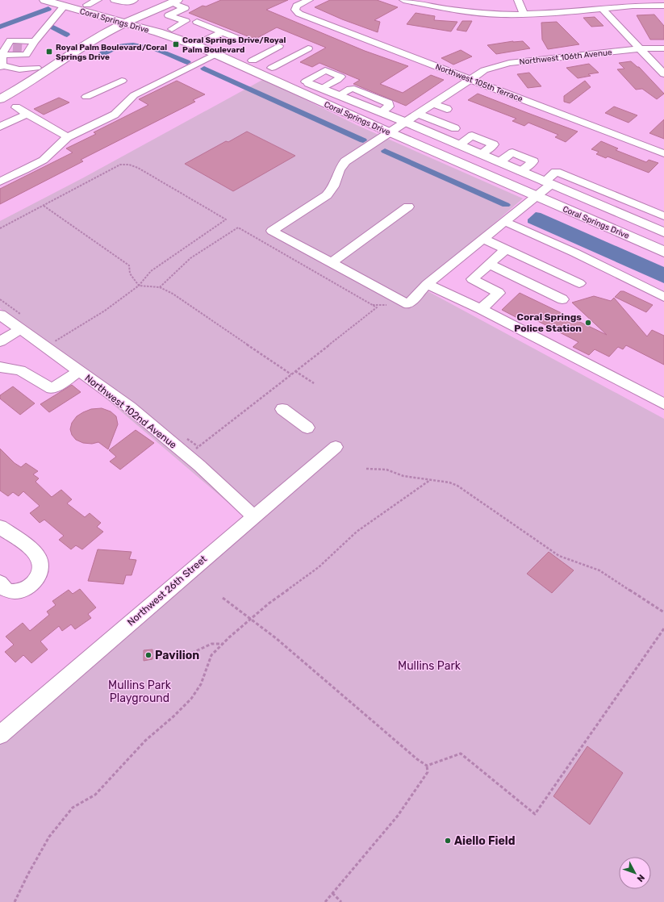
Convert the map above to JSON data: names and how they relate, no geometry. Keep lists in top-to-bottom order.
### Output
{
  "streets": {
    "main road": ["Coral Springs Drive"],
    "street": [
      "Northwest 106th Avenue",
      "Northwest 105th Terrace",
      "Northwest 102nd Avenue",
      "Northwest 26th Street"
    ]
  },
  "crossings": [
    ["Coral Springs Drive", "Northwest 106th Avenue"],
    ["Northwest 106th Avenue", "Northwest 105th Terrace"],
    ["Northwest 102nd Avenue", "Northwest 26th Street"]
  ],
  "parks": ["Mullins Park", "Mullins Park Playground"],
  "places": {
    "transit": ["Coral Springs Drive/Royal Palm Boulevard", "Royal Palm Boulevard/Coral Springs Drive"],
    "other": ["Coral Springs Police Station", "Pavilion", "Aiello Field"]
  },
  "north": "bottom right"
}
